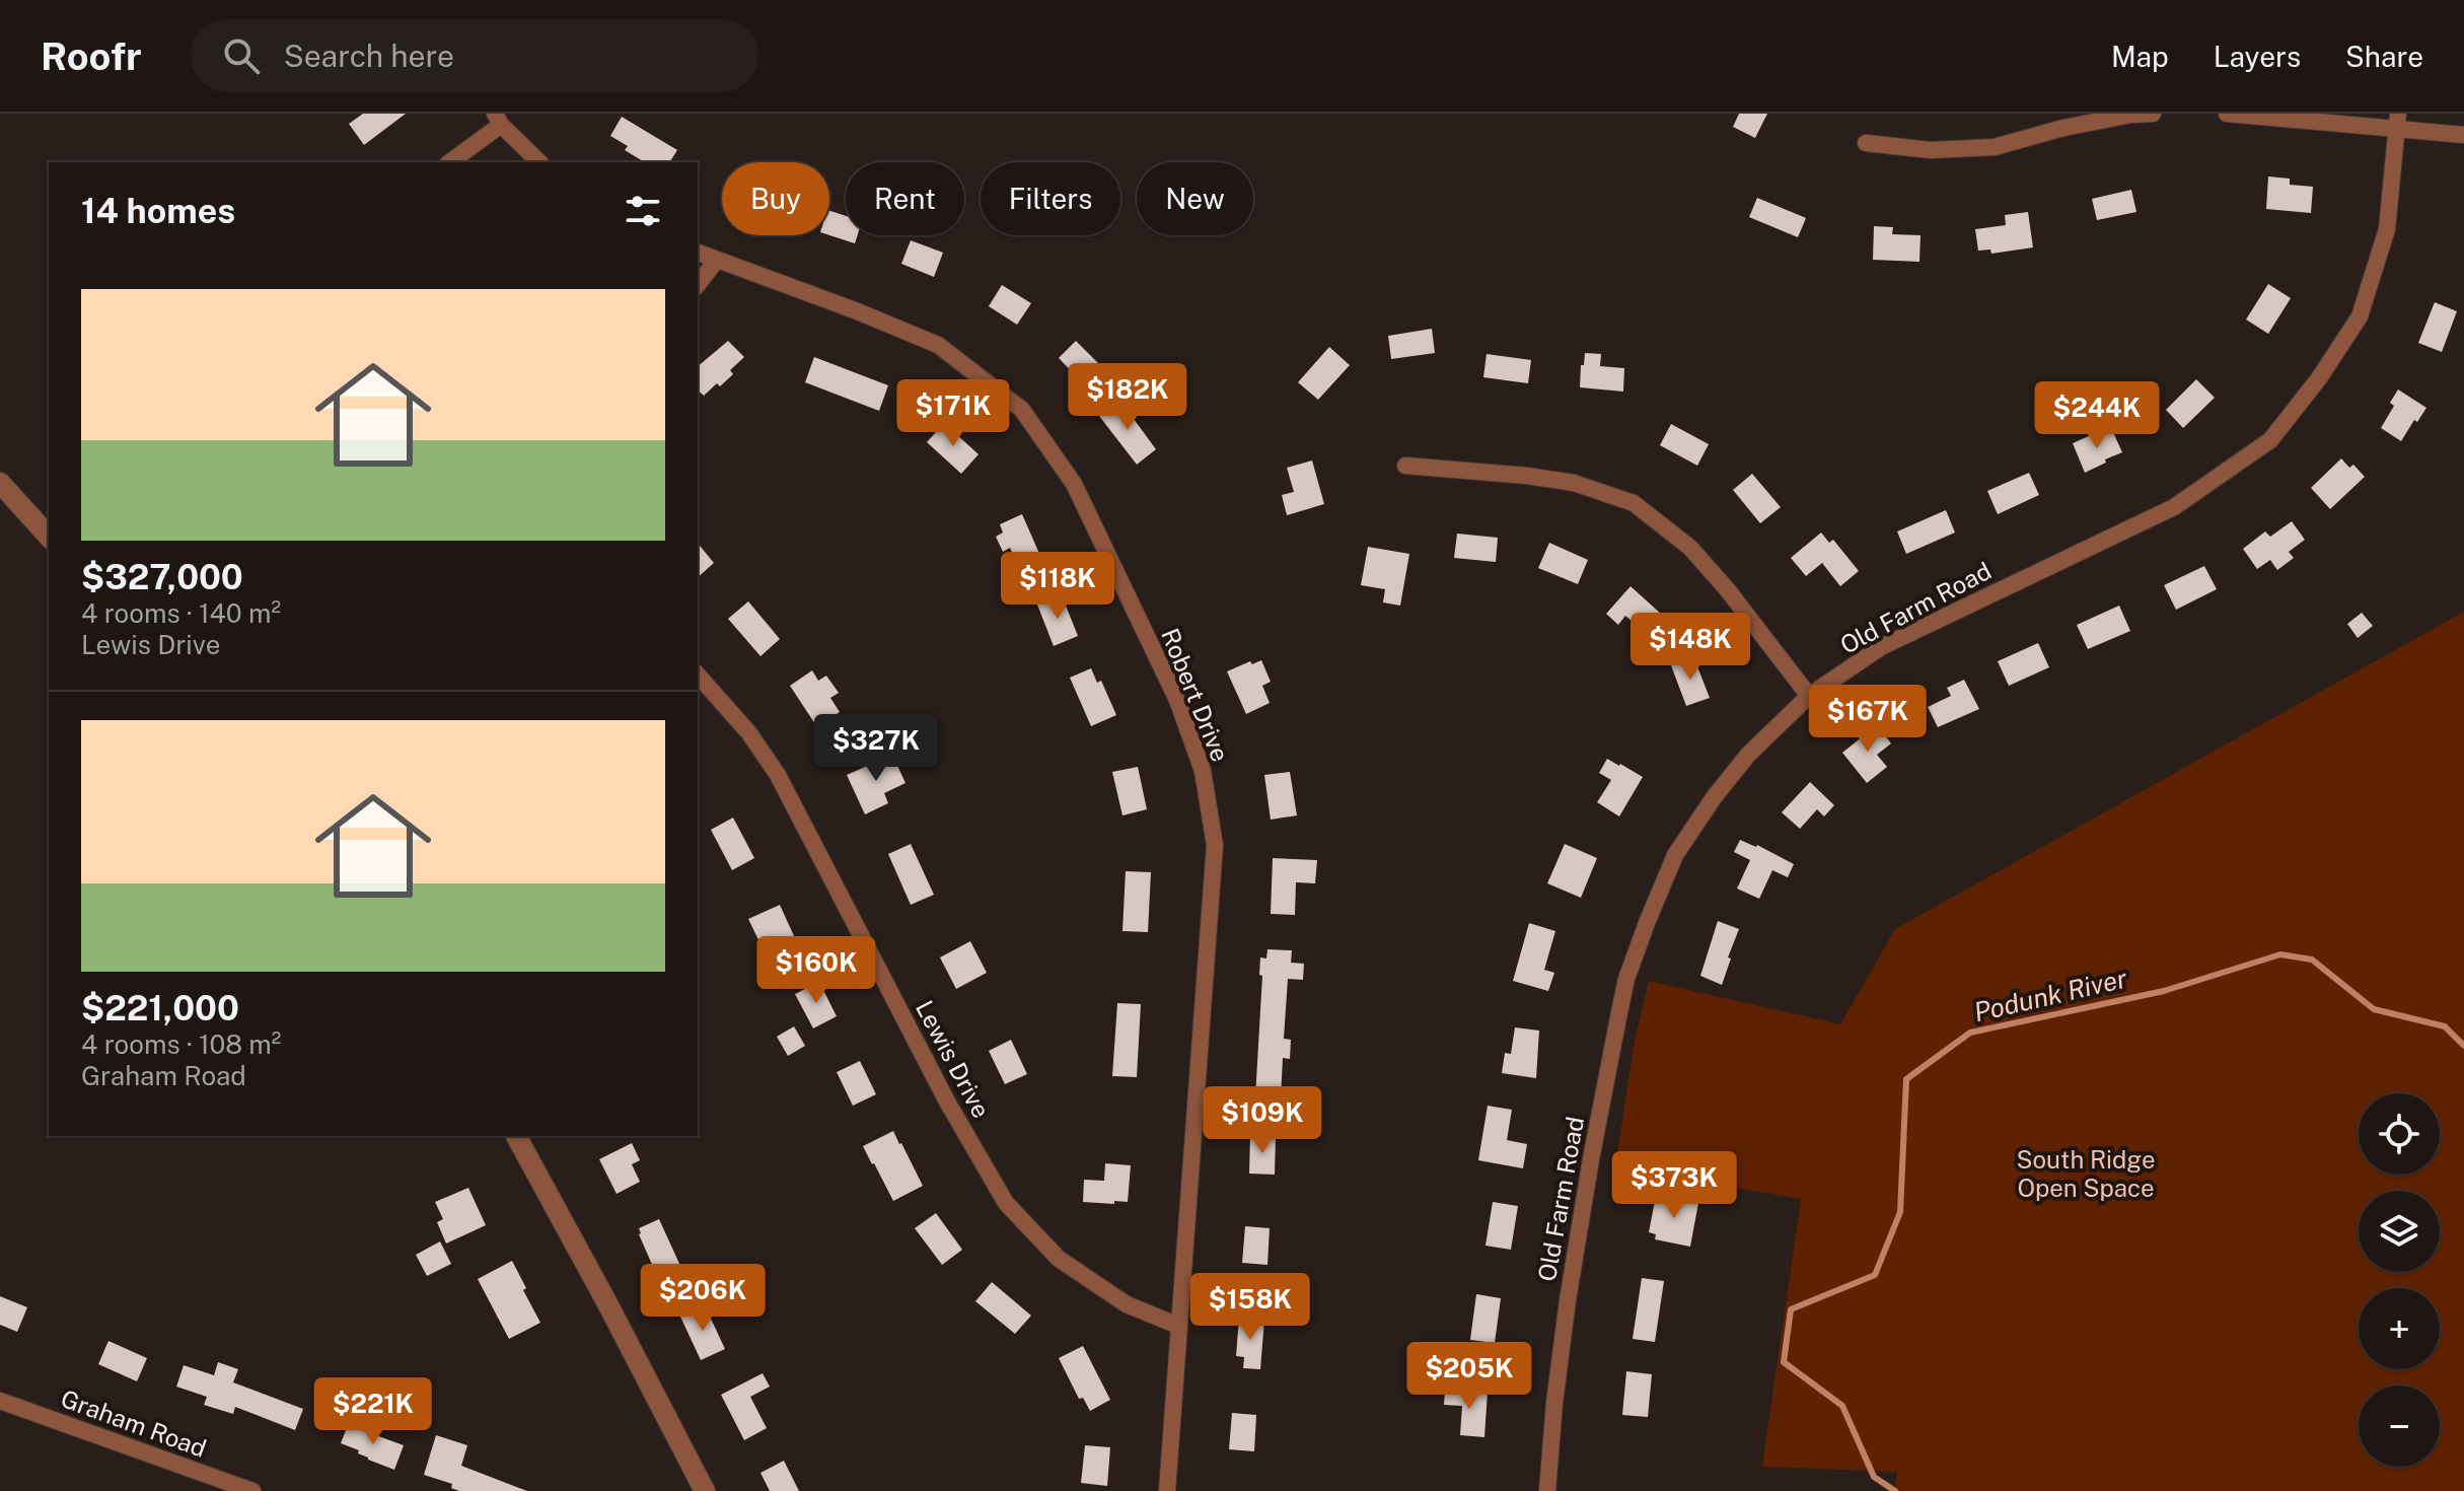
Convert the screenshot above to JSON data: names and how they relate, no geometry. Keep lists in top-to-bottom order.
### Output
{
  "streets": {
    "street": [
      "Old Farm Road",
      "Robert Drive",
      "Lewis Drive",
      "Graham Road"
    ]
  },
  "crossings": [
    ["Robert Drive", "Lewis Drive"]
  ],
  "water": ["Podunk River"],
  "parks": ["South Ridge Open Space"],
  "page": {
    "header": "Roofr",
    "search": "Search here",
    "nav": ["Map", "Layers", "Share"],
    "chip": [
      "Buy",
      "Rent",
      "Filters",
      "New"
    ],
    "heading": "14 homes",
    "list": [
      {
        "name": "$327,000",
        "note": "4 rooms · 140 m² · Lewis Drive"
      },
      {
        "name": "$221,000",
        "note": "4 rooms · 108 m² · Graham Road"
      }
    ],
    "price": [
      "$182K",
      "$171K",
      "$244K",
      "$118K",
      "$148K",
      "$167K",
      "$327K",
      "$160K",
      "$109K",
      "$373K",
      "$206K",
      "$158K",
      "$205K",
      "$221K"
    ],
    "map_buttons": ["+", "−"]
  }
}
